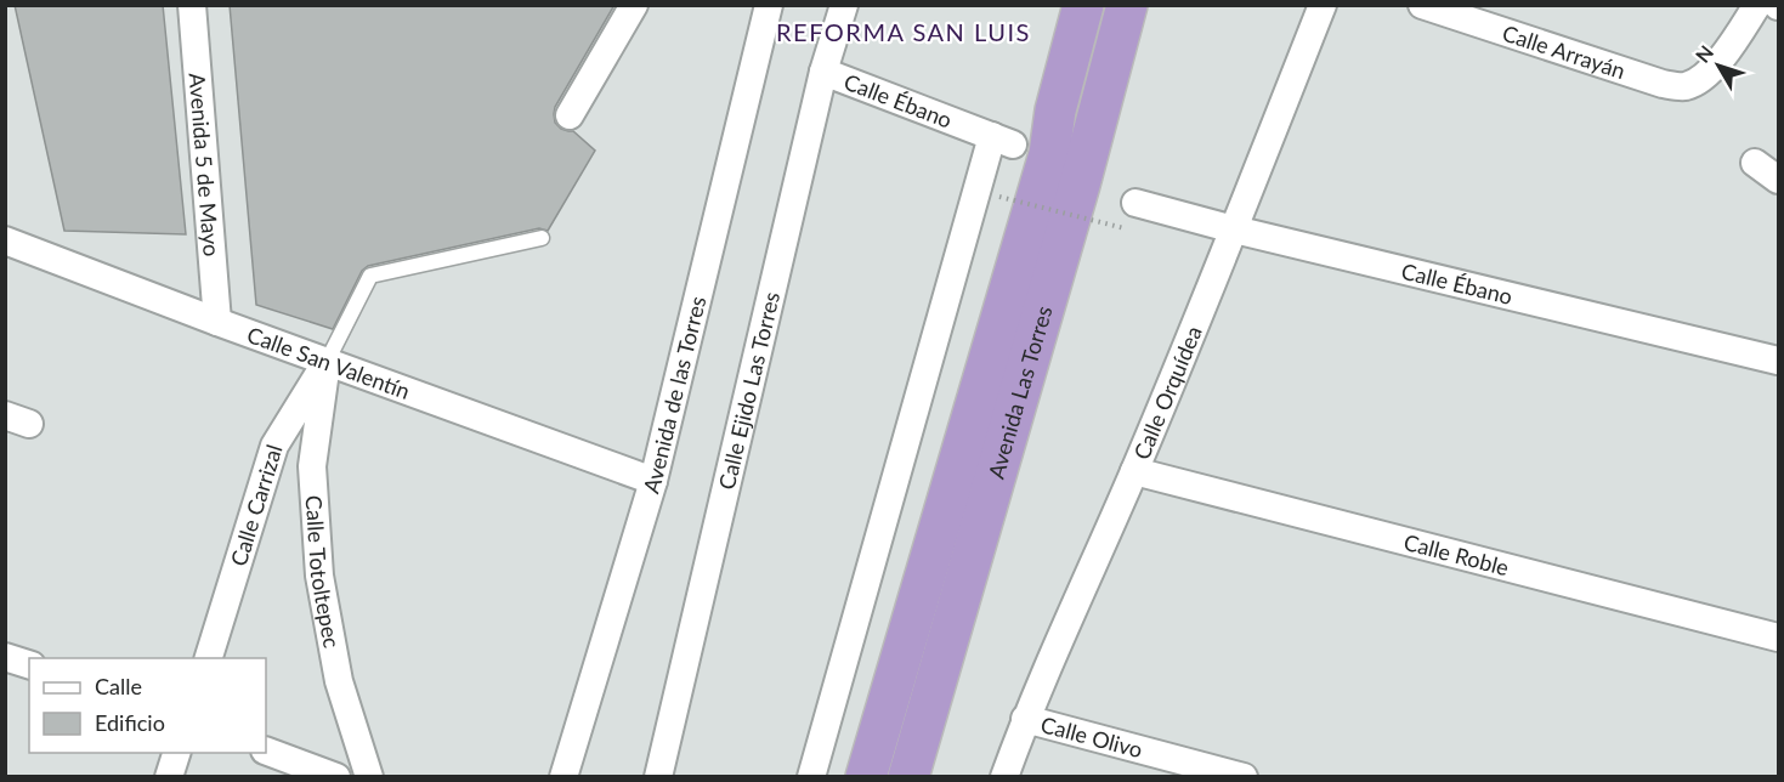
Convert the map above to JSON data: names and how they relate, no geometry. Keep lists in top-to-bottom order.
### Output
{
  "streets": {
    "highway": ["Avenida Las Torres"],
    "street": [
      "Calle Arrayán",
      "Calle Ébano",
      "Avenida 5 de Mayo",
      "Calle San Valentín",
      "Calle Ejido Las Torres",
      "Calle Orquídea",
      "Avenida de las Torres",
      "Calle Carrizal",
      "Calle Roble",
      "Calle Totoltepec",
      "Calle Olivo"
    ]
  },
  "crossings": [
    ["Calle Ébano", "Calle Ejido Las Torres"],
    ["Calle Ébano", "Calle Orquídea"],
    ["Avenida 5 de Mayo", "Calle San Valentín"],
    ["Calle San Valentín", "Avenida de las Torres"],
    ["Calle San Valentín", "Calle Carrizal"],
    ["Calle San Valentín", "Calle Totoltepec"],
    ["Calle Orquídea", "Calle Roble"],
    ["Calle Orquídea", "Calle Olivo"],
    ["Calle Carrizal", "Calle Totoltepec"]
  ],
  "districts": ["REFORMA SAN LUIS"],
  "legend": ["Calle", "Edificio"],
  "north": "top left"
}
